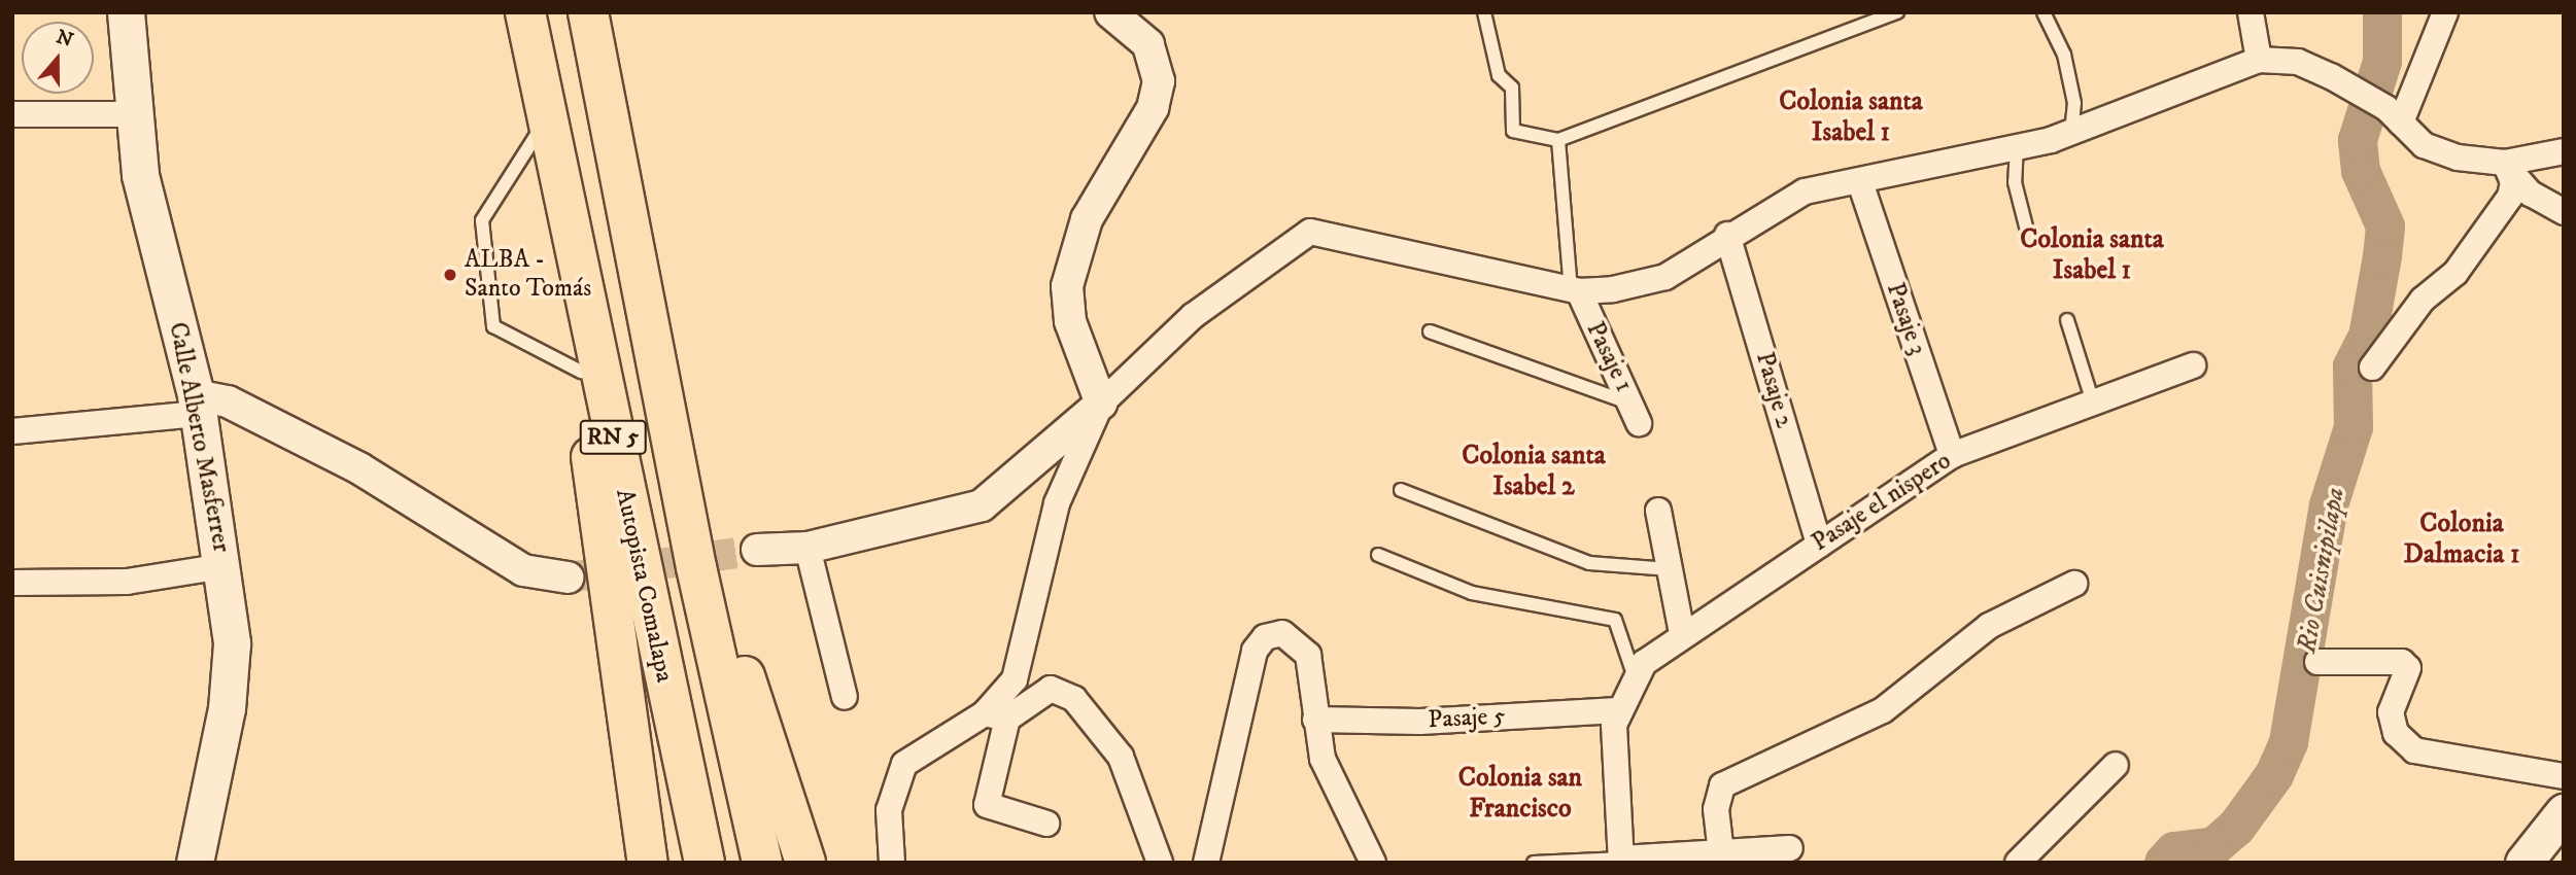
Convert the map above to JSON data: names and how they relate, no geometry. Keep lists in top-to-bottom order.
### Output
{
  "streets": {
    "highway": ["RN 5", "Autopista Comalapa"],
    "main road": ["Calle Alberto Masferrer"],
    "street": [
      "Pasaje 3",
      "Pasaje 1",
      "Pasaje 2",
      "Pasaje el nispero",
      "Pasaje 5"
    ]
  },
  "crossings": [
    ["Pasaje 3", "Pasaje el nispero"],
    ["Pasaje 2", "Pasaje el nispero"],
    ["Pasaje el nispero", "Pasaje 5"]
  ],
  "districts": [
    "Colonia santa Isabel 1",
    "Colonia santa Isabel 1",
    "Colonia santa Isabel 2",
    "Colonia Dalmacia 1",
    "Colonia san Francisco"
  ],
  "water": ["Rio Cuisnipilapa"],
  "places": ["ALBA - Santo Tomás"],
  "north": "top"
}
